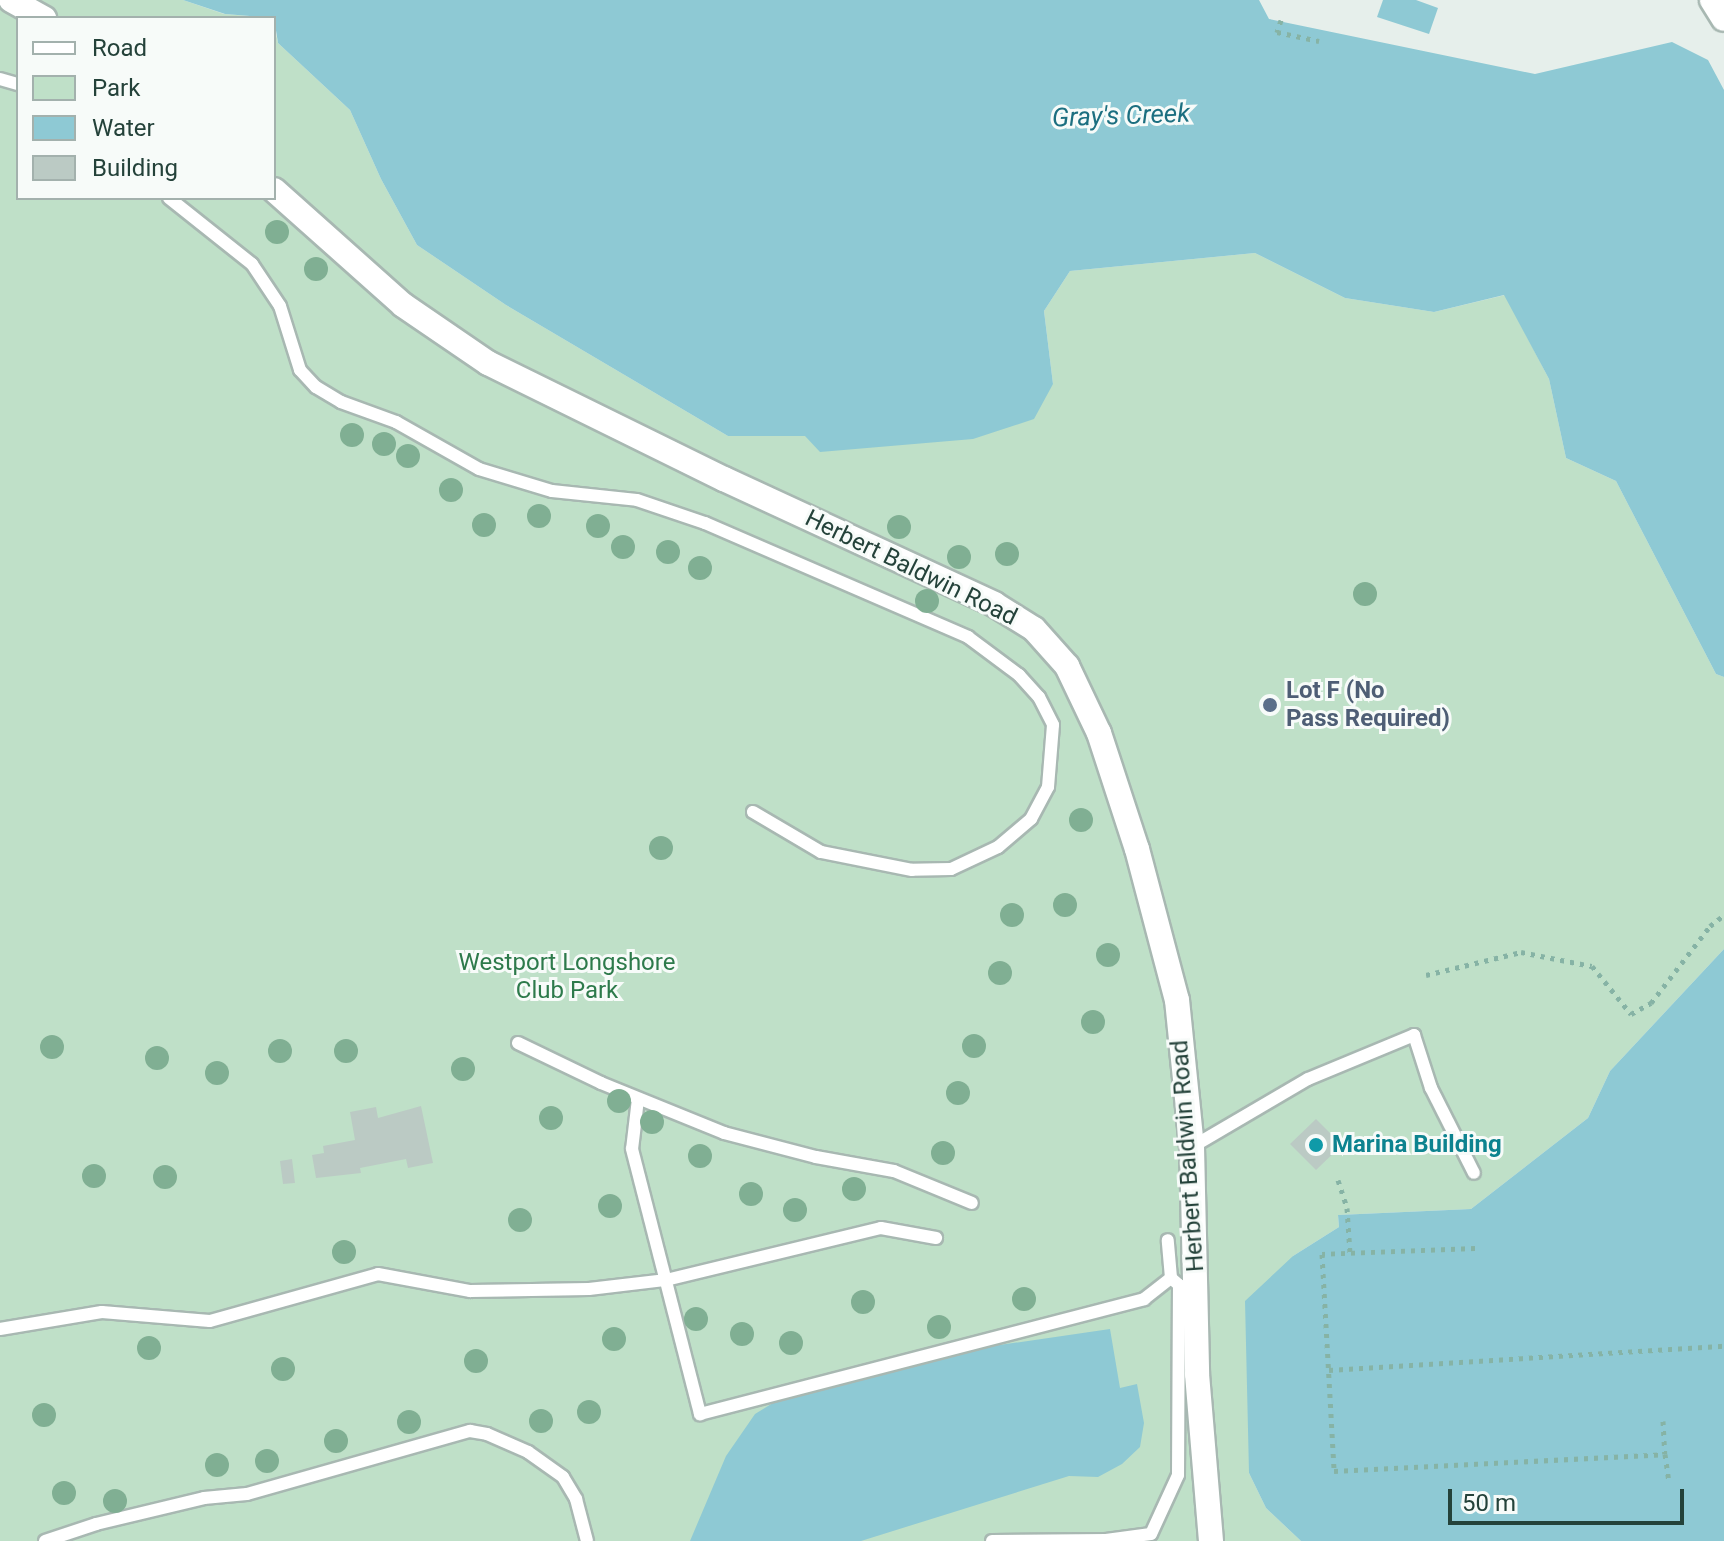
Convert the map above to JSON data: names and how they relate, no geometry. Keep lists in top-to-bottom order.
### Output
{
  "streets": {
    "street": ["Herbert Baldwin Road"]
  },
  "water": ["Gray's Creek"],
  "parks": ["Westport Longshore Club Park"],
  "places": ["Lot F (No Pass Required)", "Marina Building"],
  "legend": [
    "Road",
    "Park",
    "Water",
    "Building"
  ],
  "scale_bar": "50 m"
}
